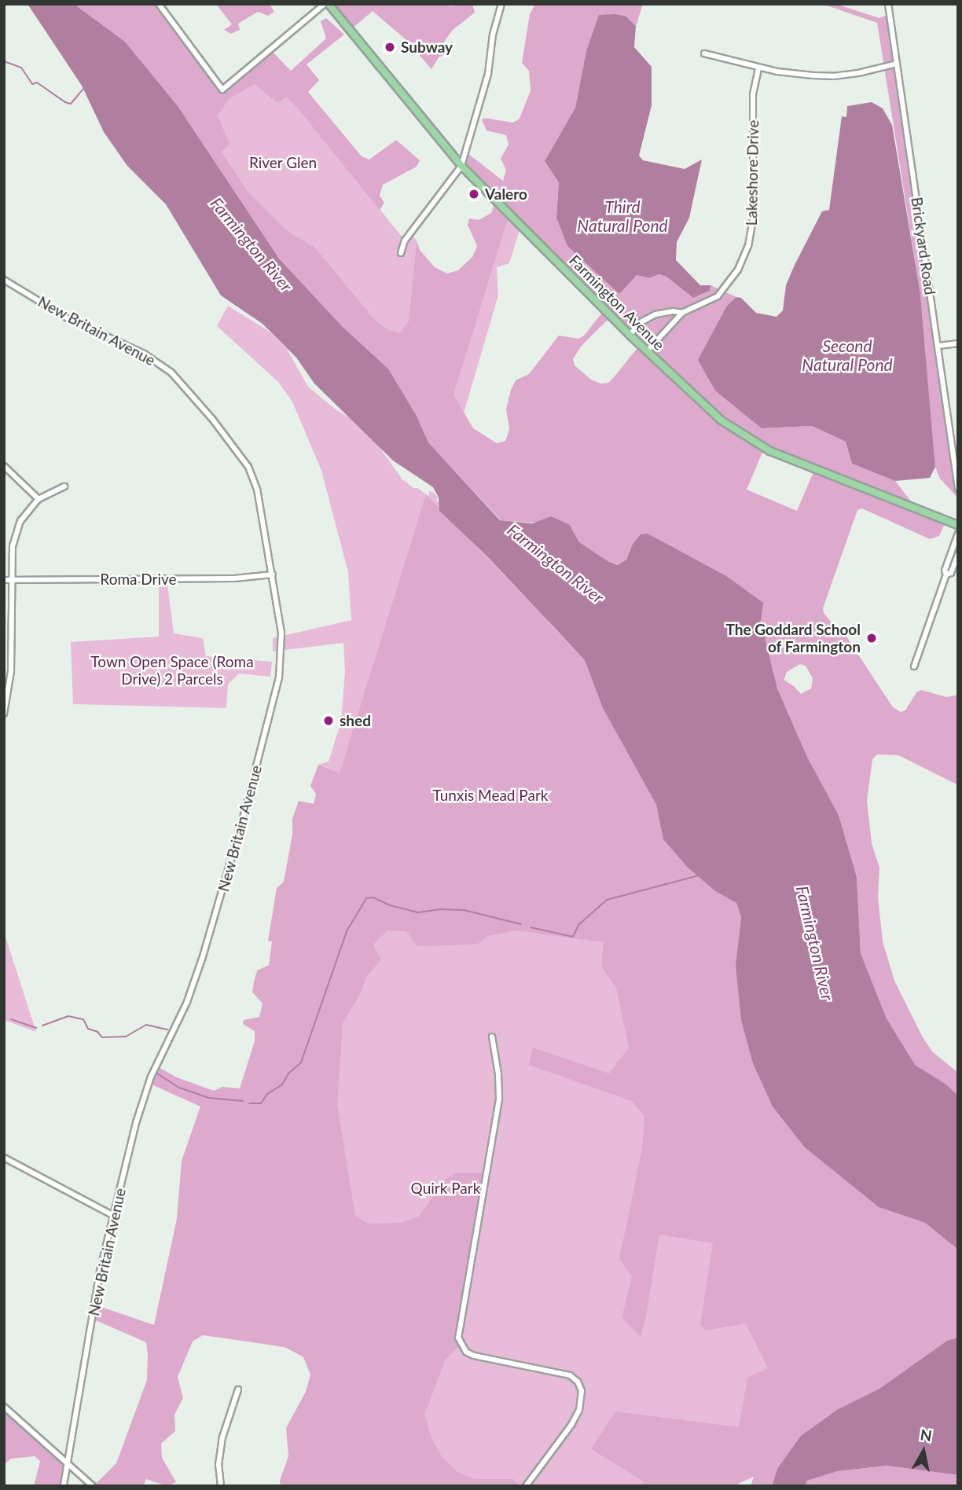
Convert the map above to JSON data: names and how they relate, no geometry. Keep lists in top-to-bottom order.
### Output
{
  "streets": {
    "main road": ["Farmington Avenue"],
    "street": [
      "Lakeshore Drive",
      "Brickyard Road",
      "New Britain Avenue",
      "Roma Drive"
    ]
  },
  "crossings": [
    ["Lakeshore Drive", "Farmington Avenue"],
    ["New Britain Avenue", "Roma Drive"]
  ],
  "water": ["Third Natural Pond", "Farmington River", "Second Natural Pond"],
  "parks": [
    "River Glen",
    "Town Open Space (Roma Drive) 2 Parcels",
    "Tunxis Mead Park",
    "Quirk Park"
  ],
  "places": [
    "Subway",
    "Valero",
    "The Goddard School of Farmington",
    "shed"
  ],
  "north": "top"
}
